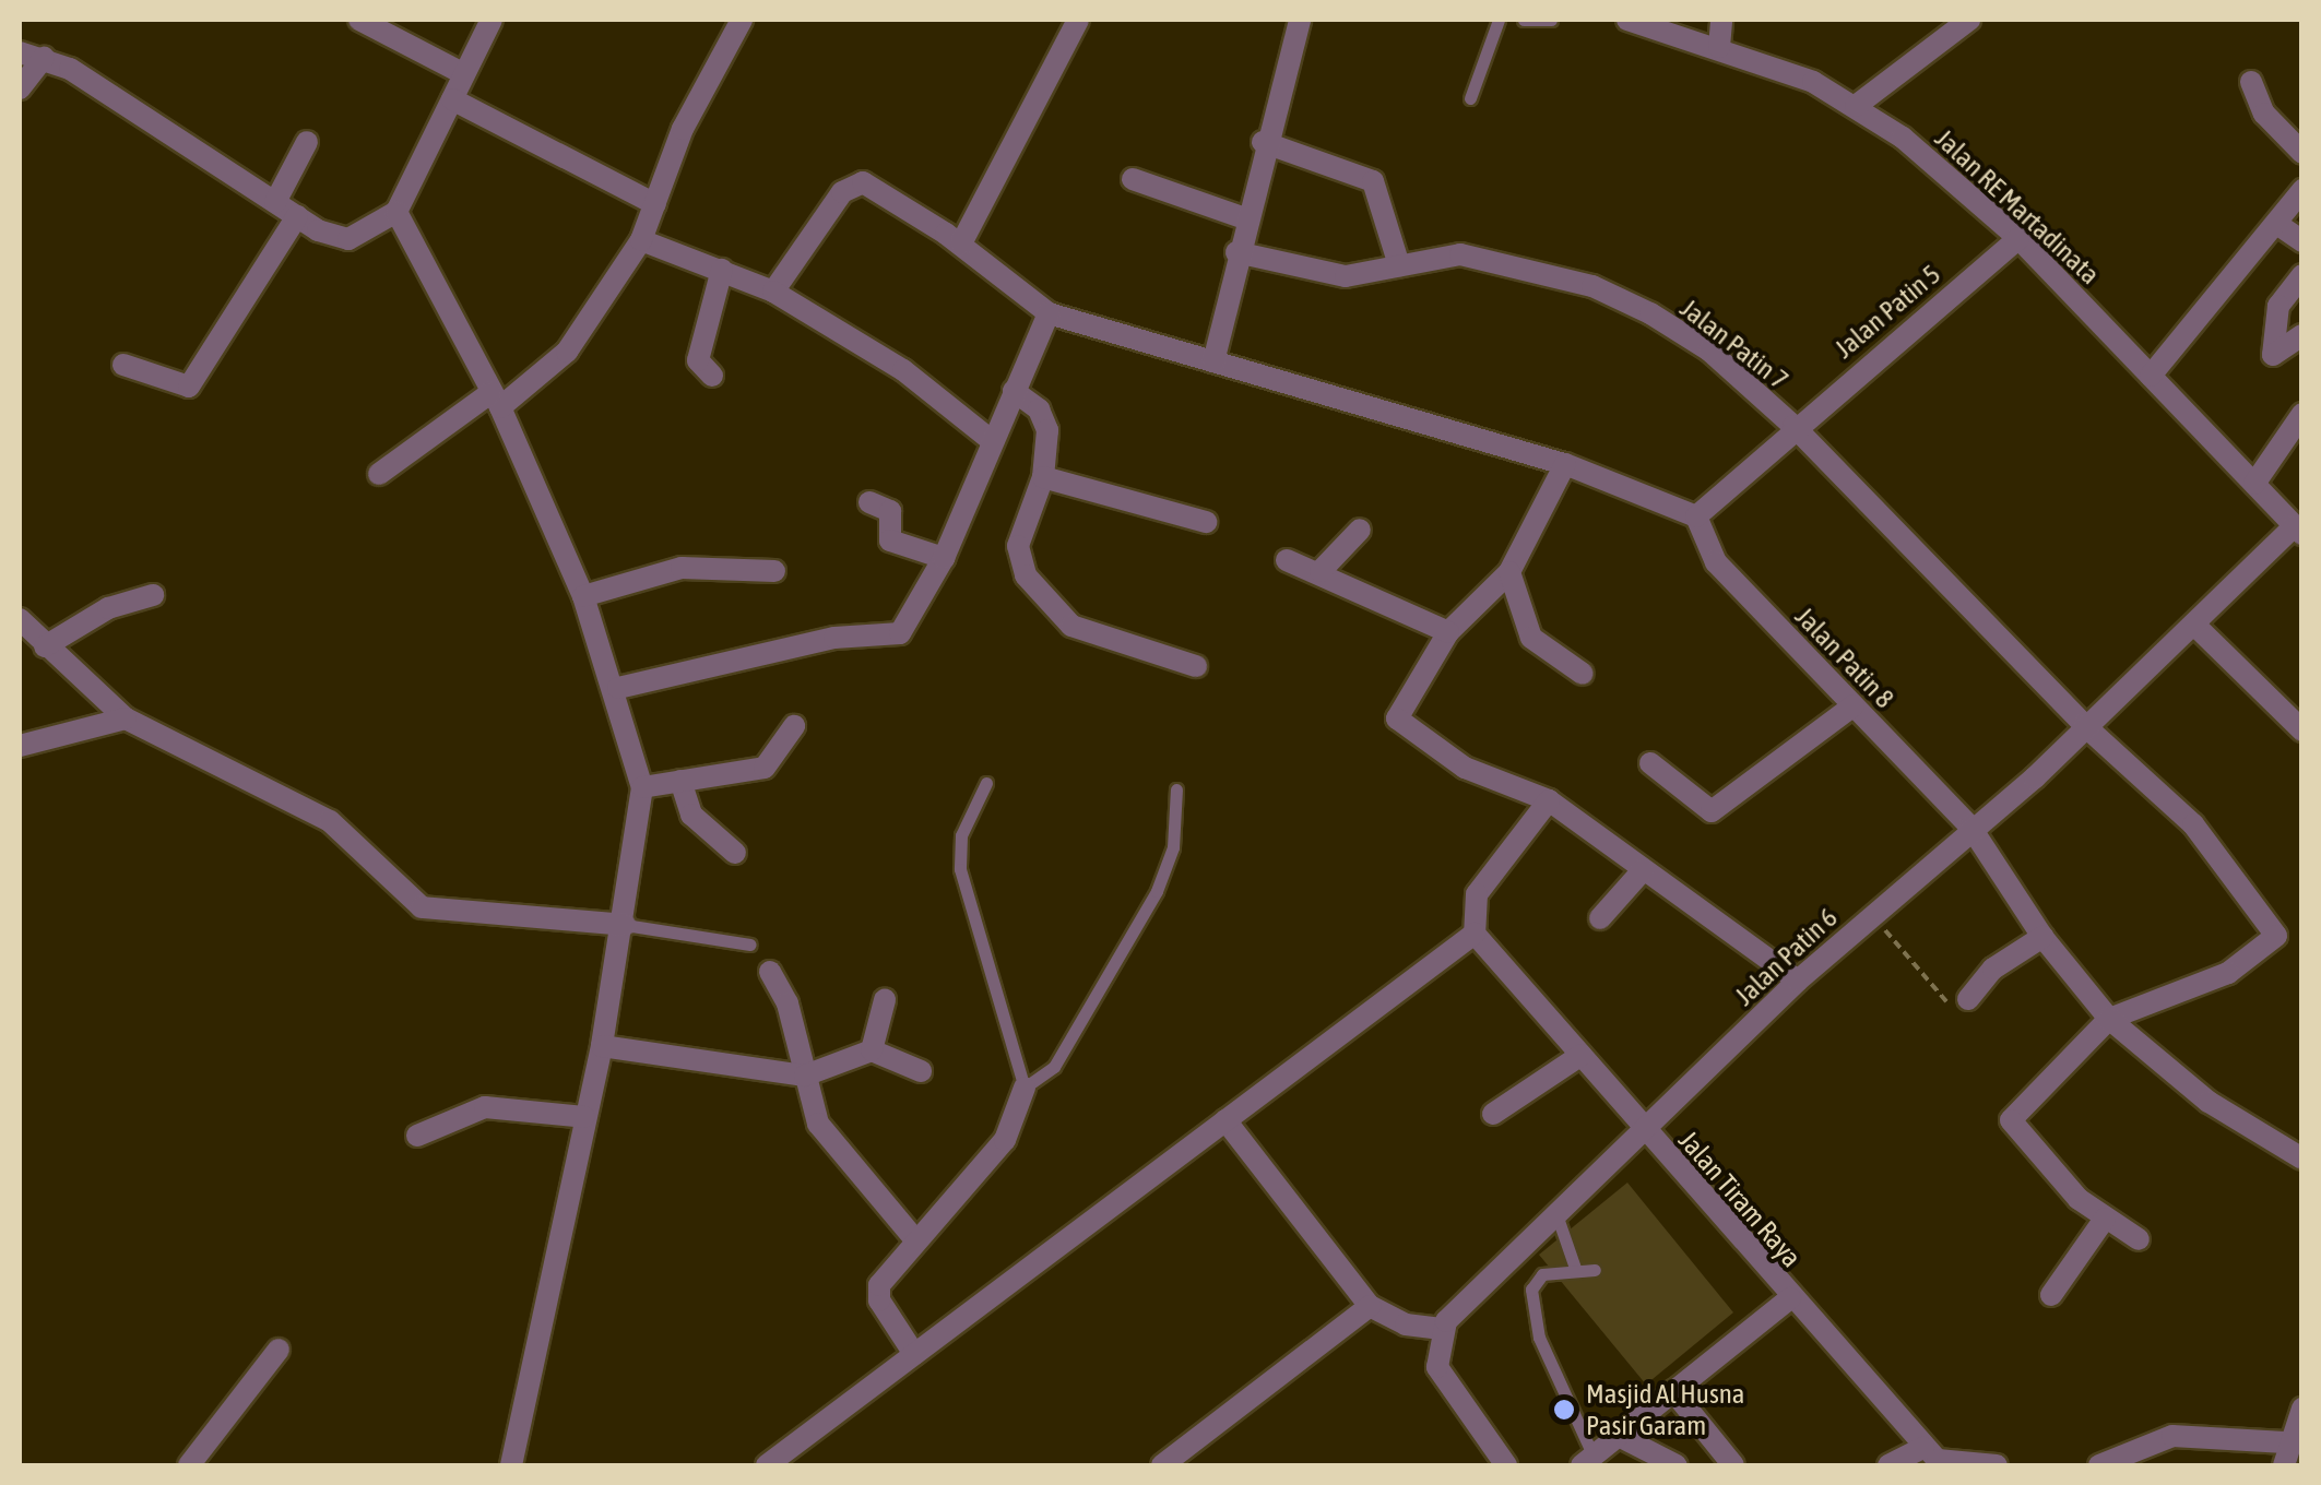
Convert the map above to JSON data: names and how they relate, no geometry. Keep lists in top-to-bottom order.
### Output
{
  "streets": {
    "street": [
      "Jalan RE Martadinata",
      "Jalan Patin 5",
      "Jalan Patin 7",
      "Jalan Patin 8",
      "Jalan Patin 6",
      "Jalan Tiram Raya"
    ]
  },
  "crossings": [
    ["Jalan RE Martadinata", "Jalan Patin 5"],
    ["Jalan RE Martadinata", "Jalan Patin 6"],
    ["Jalan Patin 5", "Jalan Patin 7"],
    ["Jalan Patin 5", "Jalan Patin 8"],
    ["Jalan Patin 7", "Jalan Patin 8"],
    ["Jalan Patin 7", "Jalan Patin 6"],
    ["Jalan Patin 8", "Jalan Patin 6"],
    ["Jalan Patin 6", "Jalan Tiram Raya"]
  ],
  "places": ["Masjid Al Husna Pasir Garam"]
}
